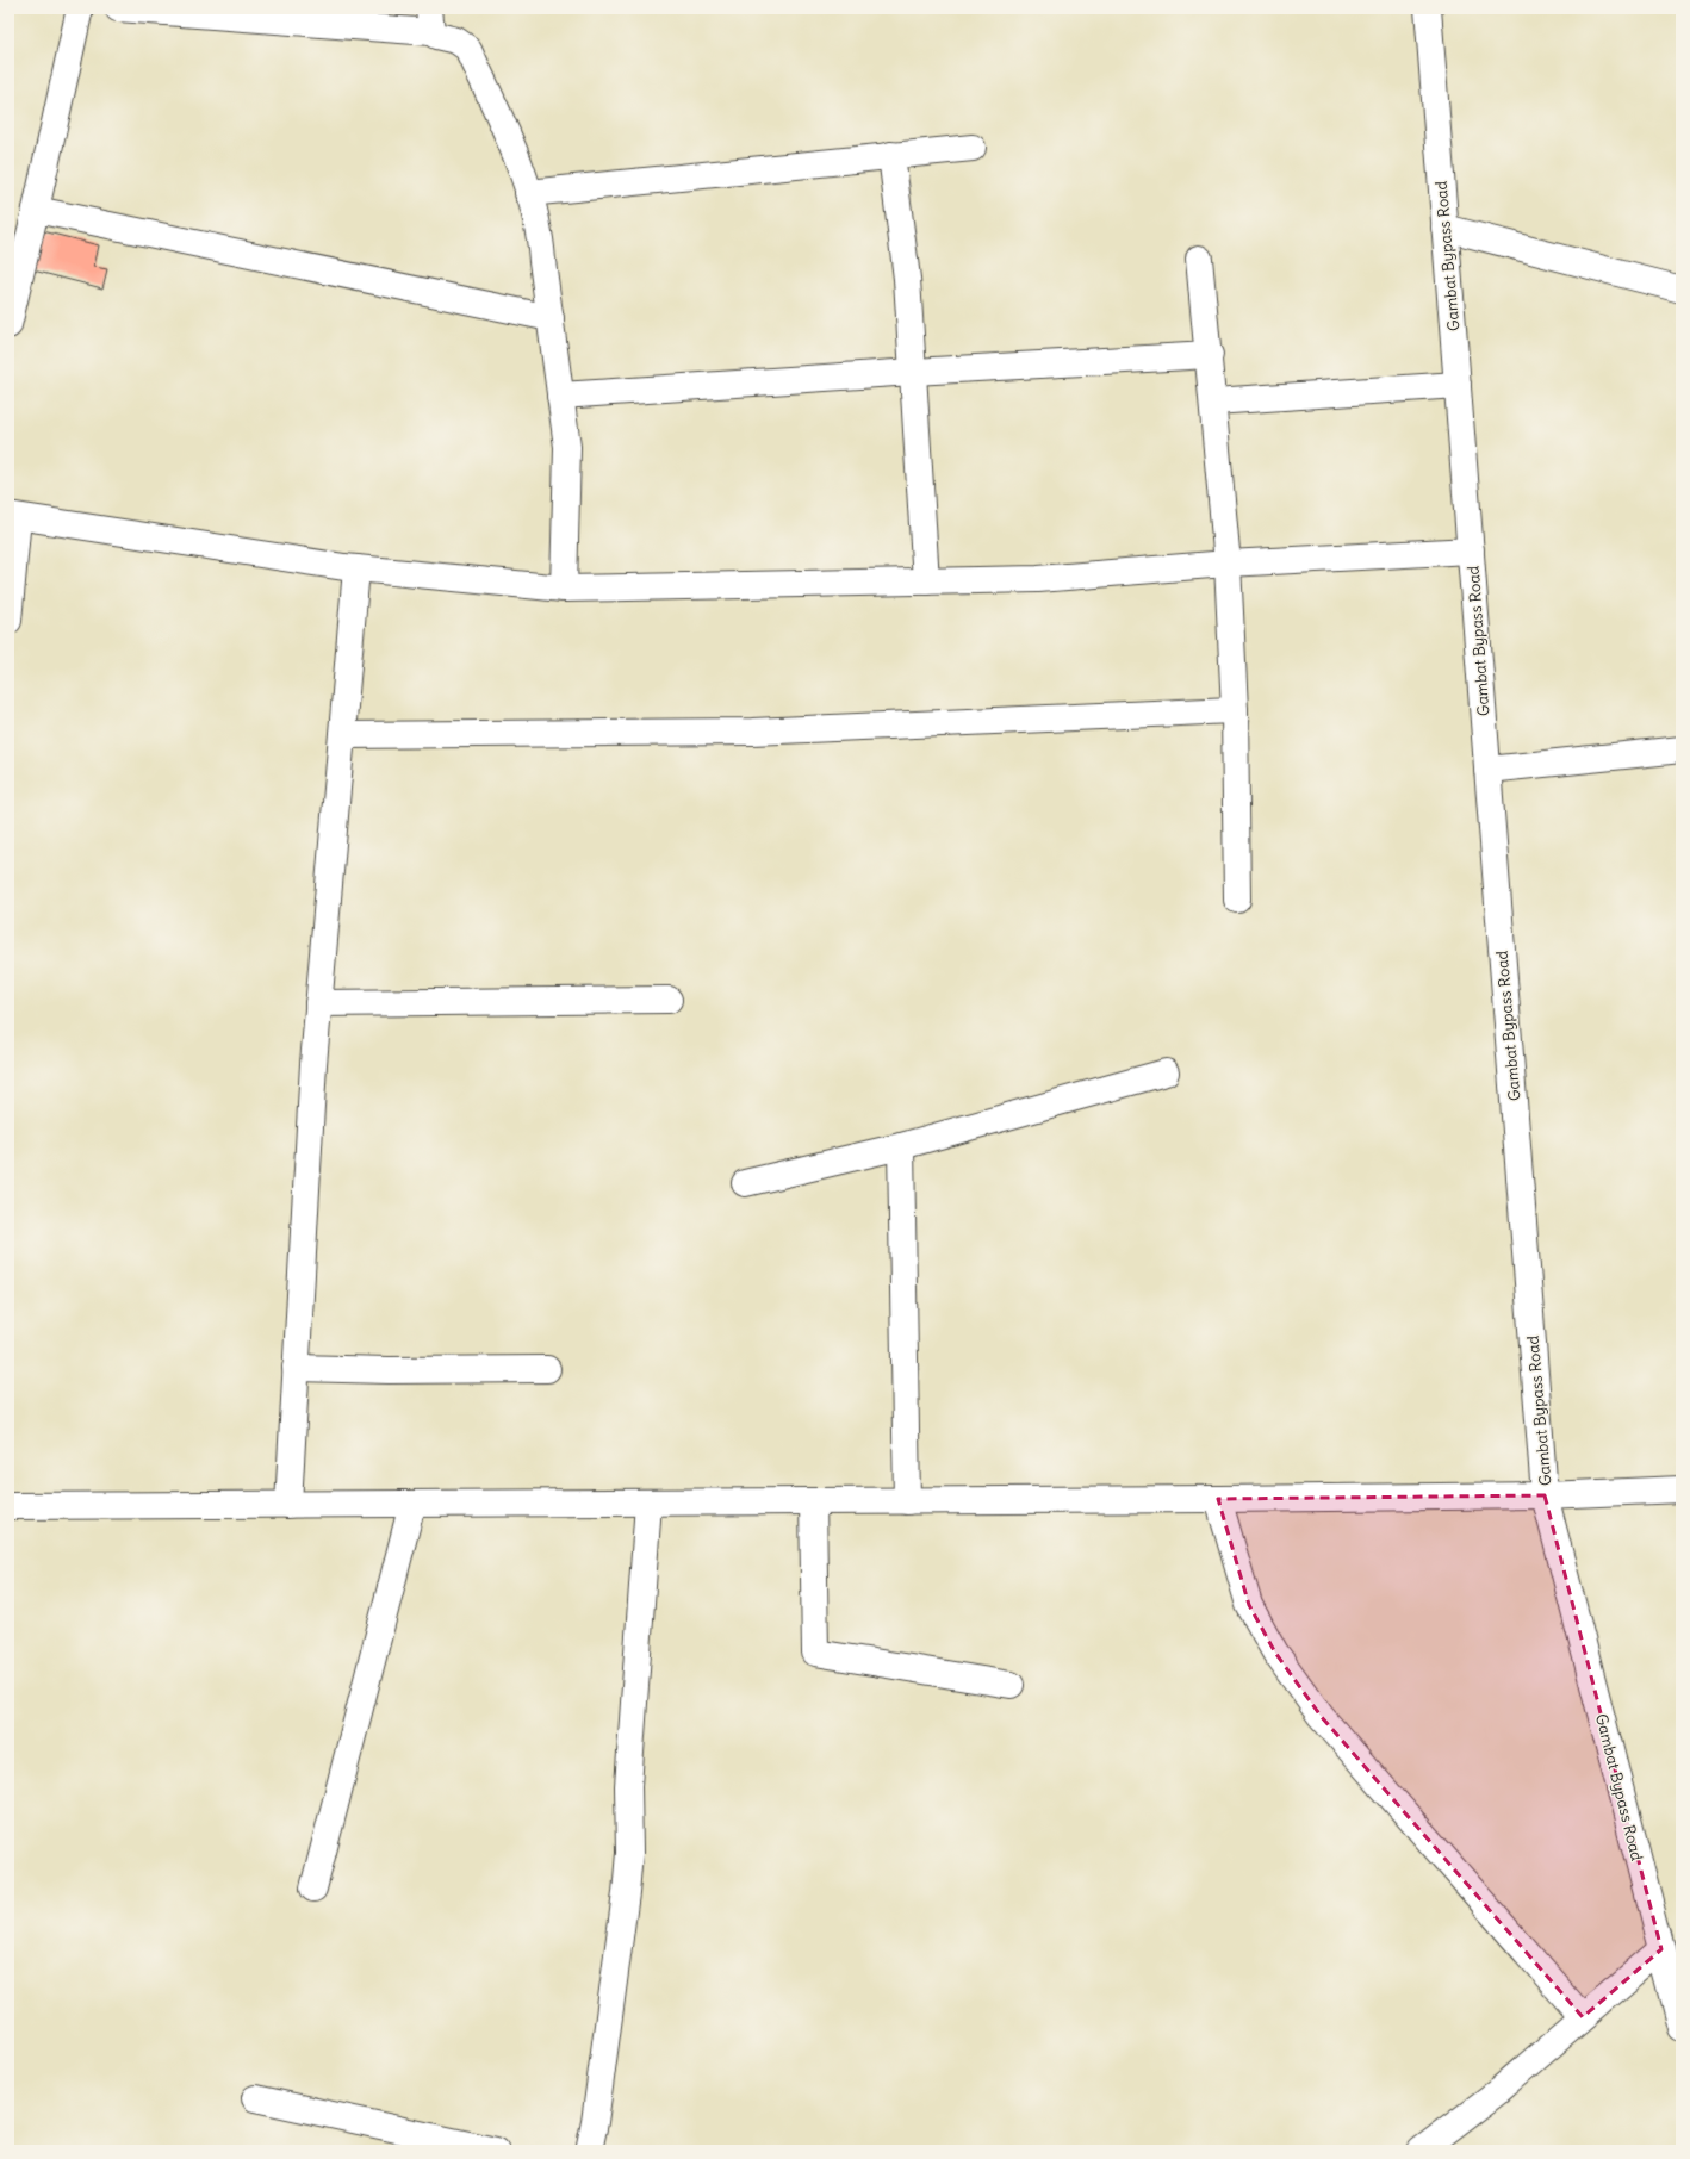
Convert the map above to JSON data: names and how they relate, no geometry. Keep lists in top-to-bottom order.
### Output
{
  "streets": {
    "street": ["Gambat Bypass Road"]
  }
}
